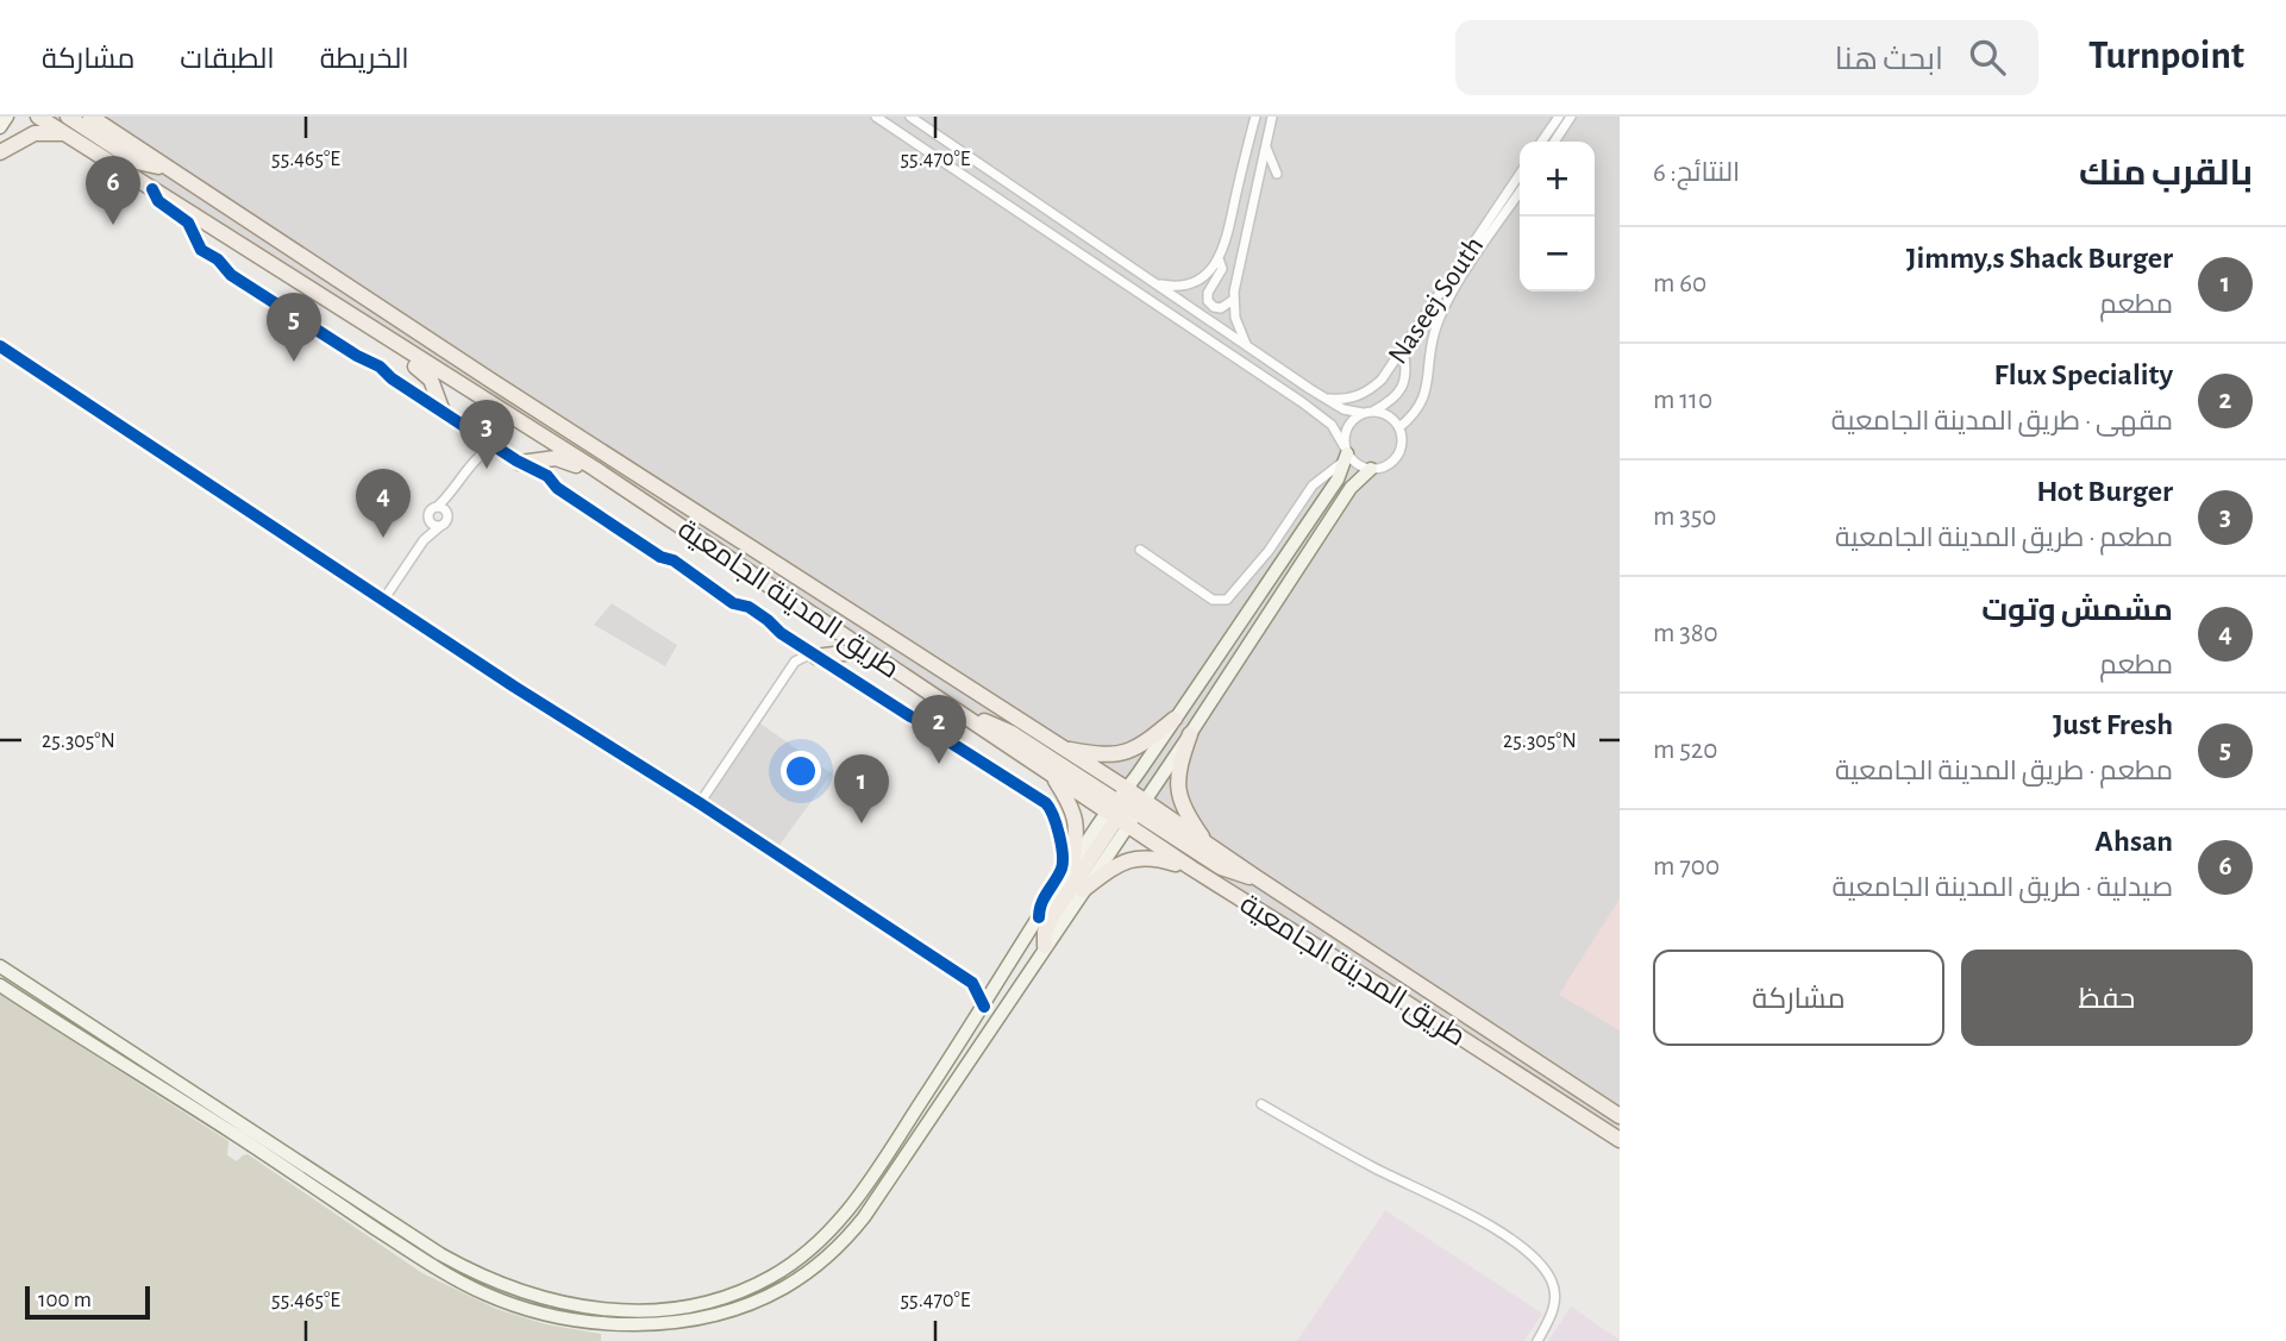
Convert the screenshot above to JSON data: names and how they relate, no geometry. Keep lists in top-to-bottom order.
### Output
{
  "streets": {
    "main road": ["طريق المدينة الجامعية"],
    "street": ["Naseej South"]
  },
  "scale_bar": "100 m",
  "page": {
    "header": "Turnpoint",
    "search": "ابحث هنا",
    "nav": ["الخريطة", "الطبقات", "مشاركة"],
    "heading": ["بالقرب منك", "النتائج: 6"],
    "map_buttons": ["+", "−"],
    "pins": [
      "6",
      "5",
      "3",
      "4",
      "2",
      "1"
    ],
    "list": [
      {
        "mark": "1",
        "name": "Jimmy,s Shack Burger",
        "note": "مطعم",
        "value": "60 m"
      },
      {
        "mark": "2",
        "name": "Flux Speciality",
        "note": "مقهى · طريق المدينة الجامعية",
        "value": "110 m"
      },
      {
        "mark": "3",
        "name": "Hot Burger",
        "note": "مطعم · طريق المدينة الجامعية",
        "value": "350 m"
      },
      {
        "mark": "4",
        "name": "مشمش وتوت",
        "note": "مطعم",
        "value": "380 m"
      },
      {
        "mark": "5",
        "name": "Just Fresh",
        "note": "مطعم · طريق المدينة الجامعية",
        "value": "520 m"
      },
      {
        "mark": "6",
        "name": "Ahsan",
        "note": "صيدلية · طريق المدينة الجامعية",
        "value": "700 m"
      }
    ],
    "buttons": ["حفظ", "مشاركة"],
    "scale": "100 m"
  },
  "coordinates": ["55.465°E", "55.470°E", "25.305°N"]
}
